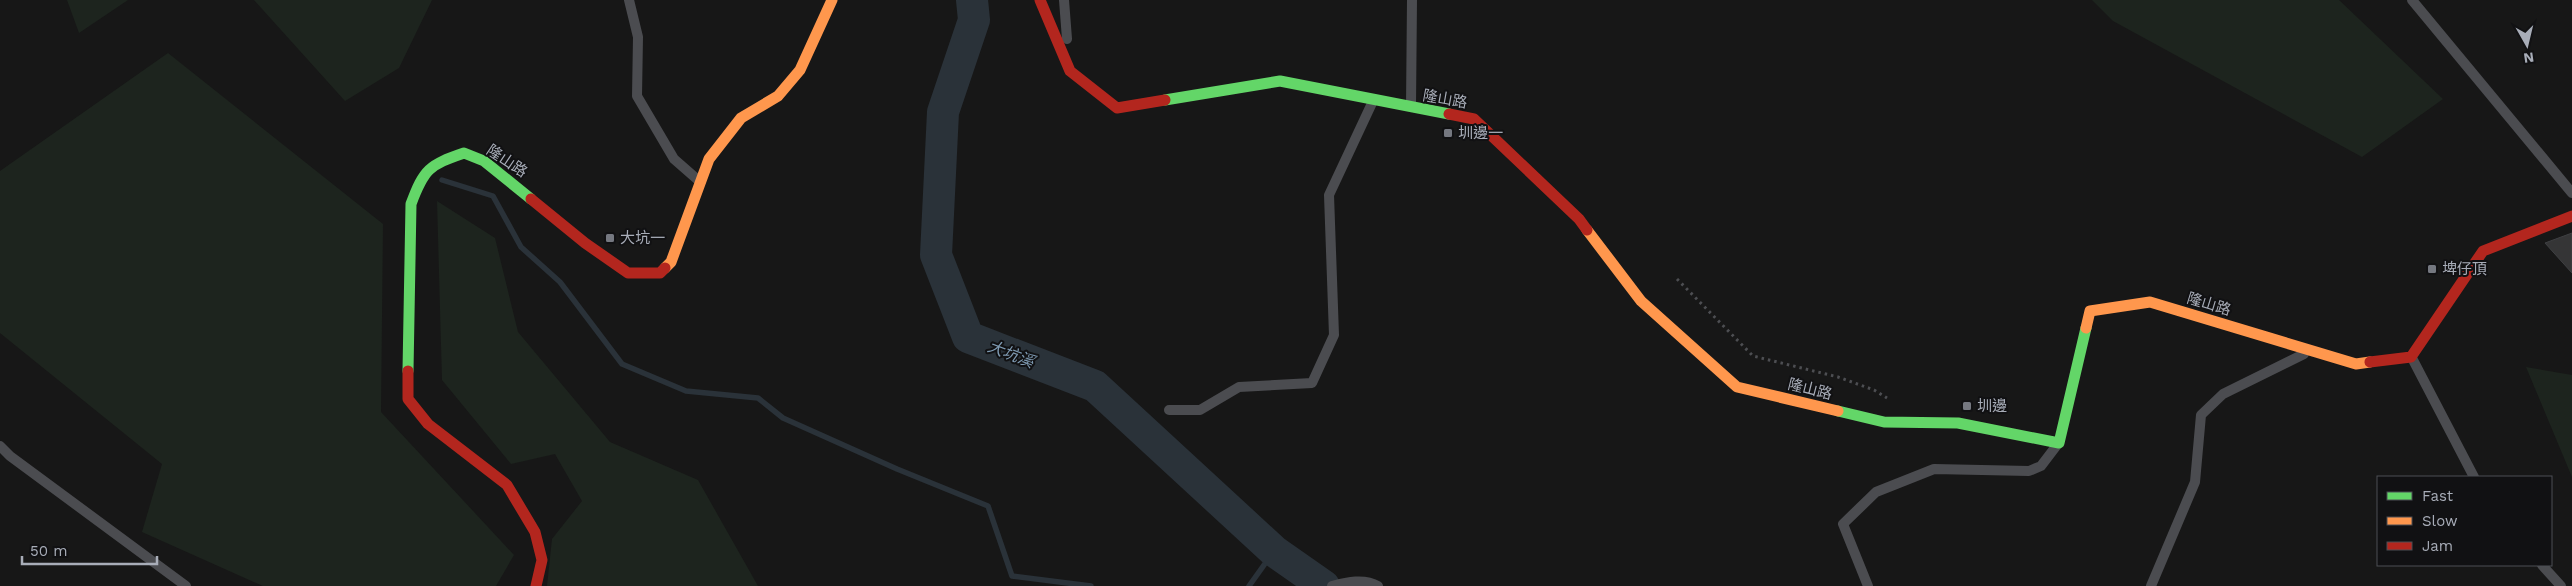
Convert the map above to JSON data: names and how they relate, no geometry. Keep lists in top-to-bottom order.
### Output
{
  "streets": {
    "street": ["隆山路"]
  },
  "water": ["大坑溪"],
  "places": {
    "transit": [
      "圳邊一",
      "大坑一",
      "埤仔頂",
      "圳邊"
    ]
  },
  "legend": ["Fast", "Slow", "Jam"],
  "scale_bar": "50 m",
  "north": "bottom"
}
